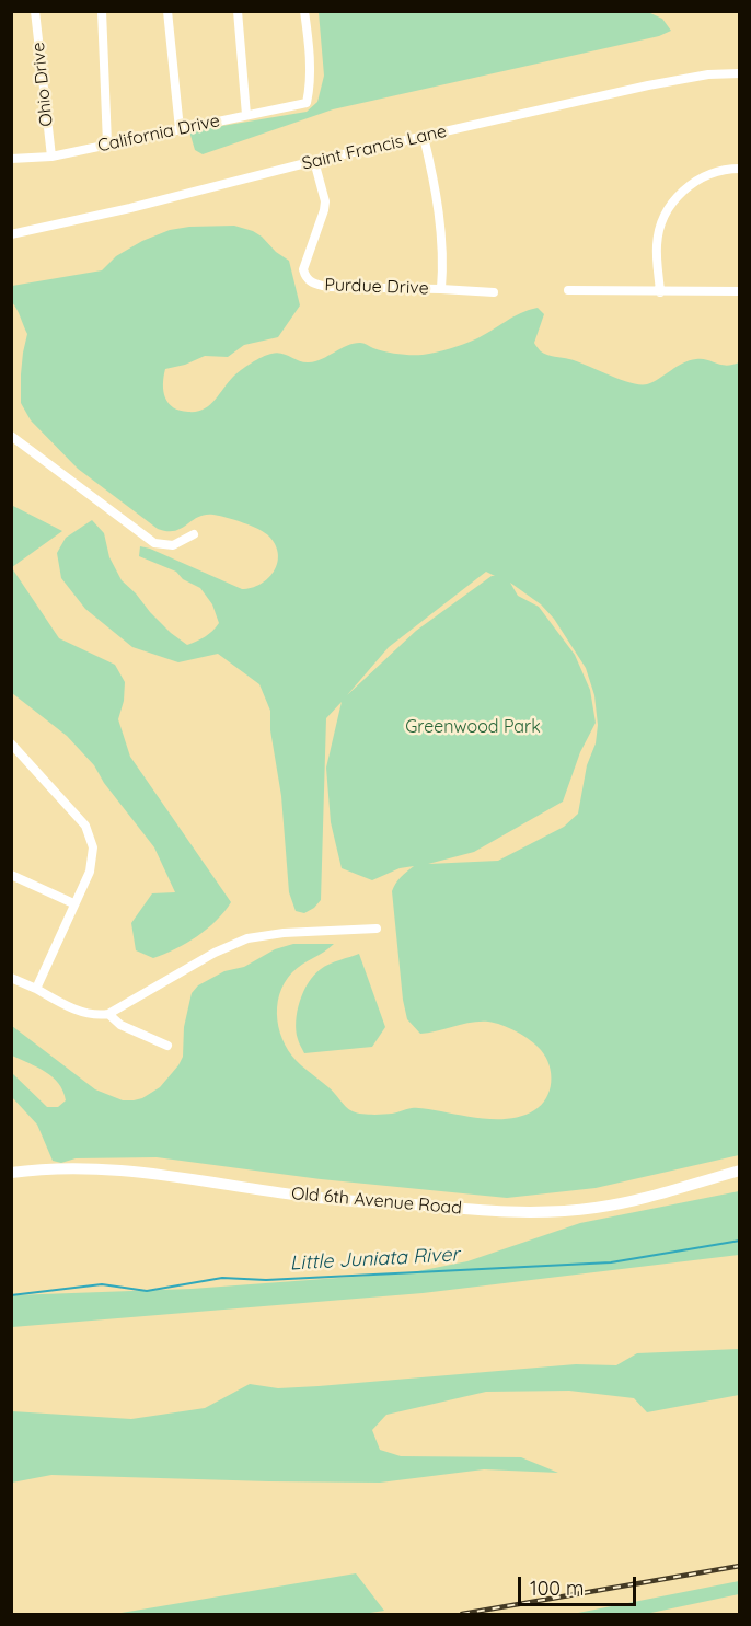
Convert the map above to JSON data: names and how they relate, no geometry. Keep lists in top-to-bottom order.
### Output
{
  "streets": {
    "main road": ["Old 6th Avenue Road"],
    "street": [
      "Ohio Drive",
      "California Drive",
      "Saint Francis Lane",
      "Purdue Drive"
    ]
  },
  "crossings": [
    ["Ohio Drive", "California Drive"],
    ["Saint Francis Lane", "Purdue Drive"]
  ],
  "water": ["Little Juniata River"],
  "parks": ["Greenwood Park"],
  "scale_bar": "100 m"
}
